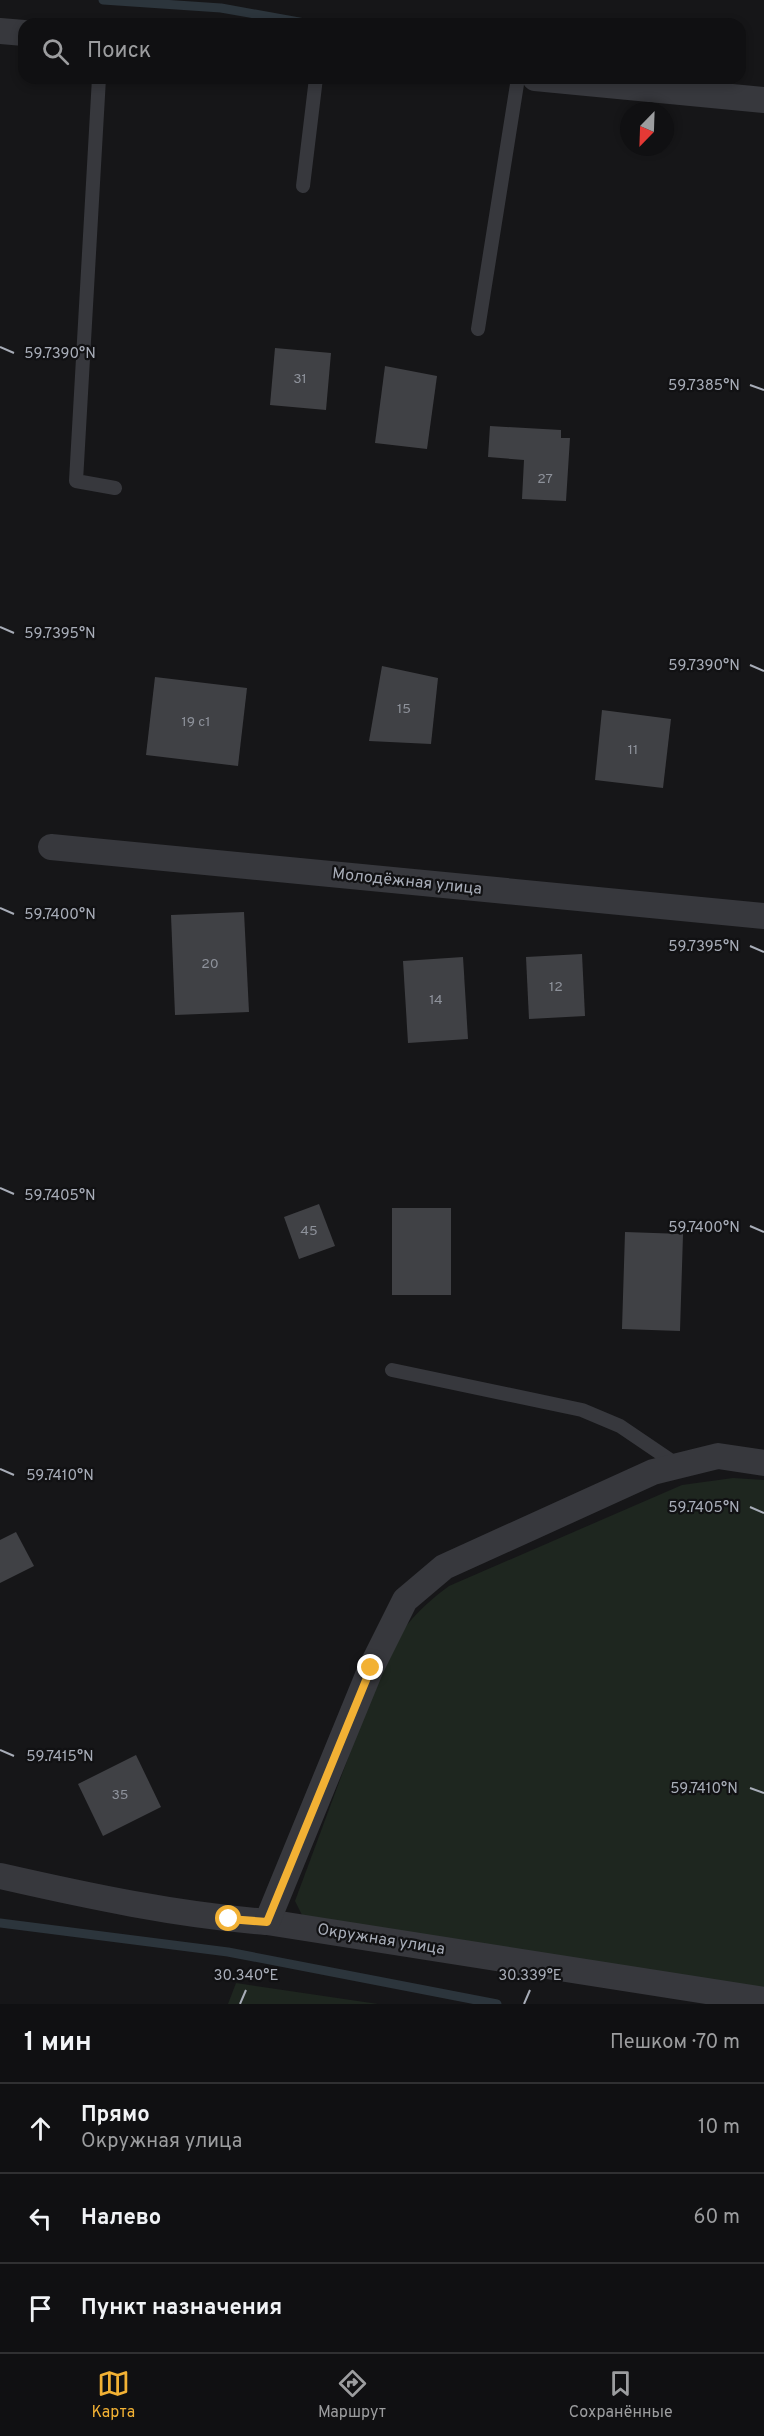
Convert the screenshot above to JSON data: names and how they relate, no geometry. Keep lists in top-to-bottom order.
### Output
{
  "streets": {
    "street": ["Молодёжная улица", "Окружная улица"]
  },
  "house_numbers": [
    "31",
    "27",
    "15",
    "19 с1",
    "11",
    "20",
    "12",
    "14",
    "45",
    "35"
  ],
  "north": "bottom left",
  "page": {
    "search": "Поиск",
    "heading": ["1 мин", "Пешком · 70 m"],
    "list": [
      ["Прямо", "Окружная улица", "10 m"],
      ["Налево", "60 m"],
      "Пункт назначения"
    ],
    "nav": ["Карта", "Маршрут", "Сохранённые"]
  },
  "coordinates": [
    "59.7390°N",
    "59.7385°N",
    "59.7395°N",
    "59.7400°N",
    "59.7405°N",
    "59.7410°N",
    "59.7415°N",
    "30.340°E",
    "30.339°E"
  ]
}
